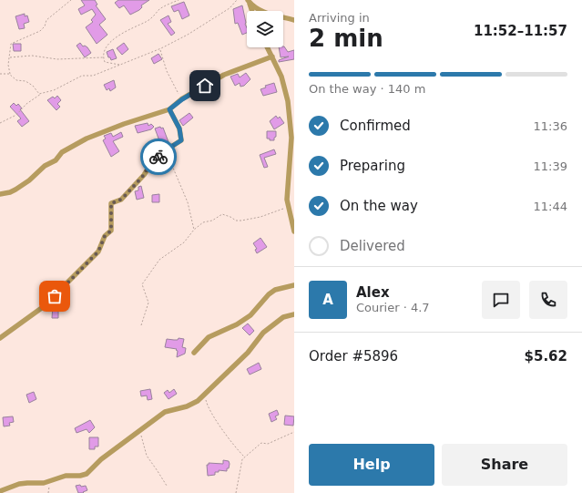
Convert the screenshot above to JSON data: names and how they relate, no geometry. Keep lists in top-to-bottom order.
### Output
{
  "page": {
    "heading": ["2 min", "Arriving in", "11:52–11:57"],
    "panel": [
      "Alex",
      "Courier · 4.7",
      "Order #5896",
      "$5.62"
    ],
    "bar": "On the way · 140 m",
    "list": [
      ["Confirmed", "11:36"],
      ["Preparing", "11:39"],
      ["On the way", "11:44"],
      "Delivered"
    ],
    "round": "A",
    "buttons": ["Help", "Share"]
  }
}
